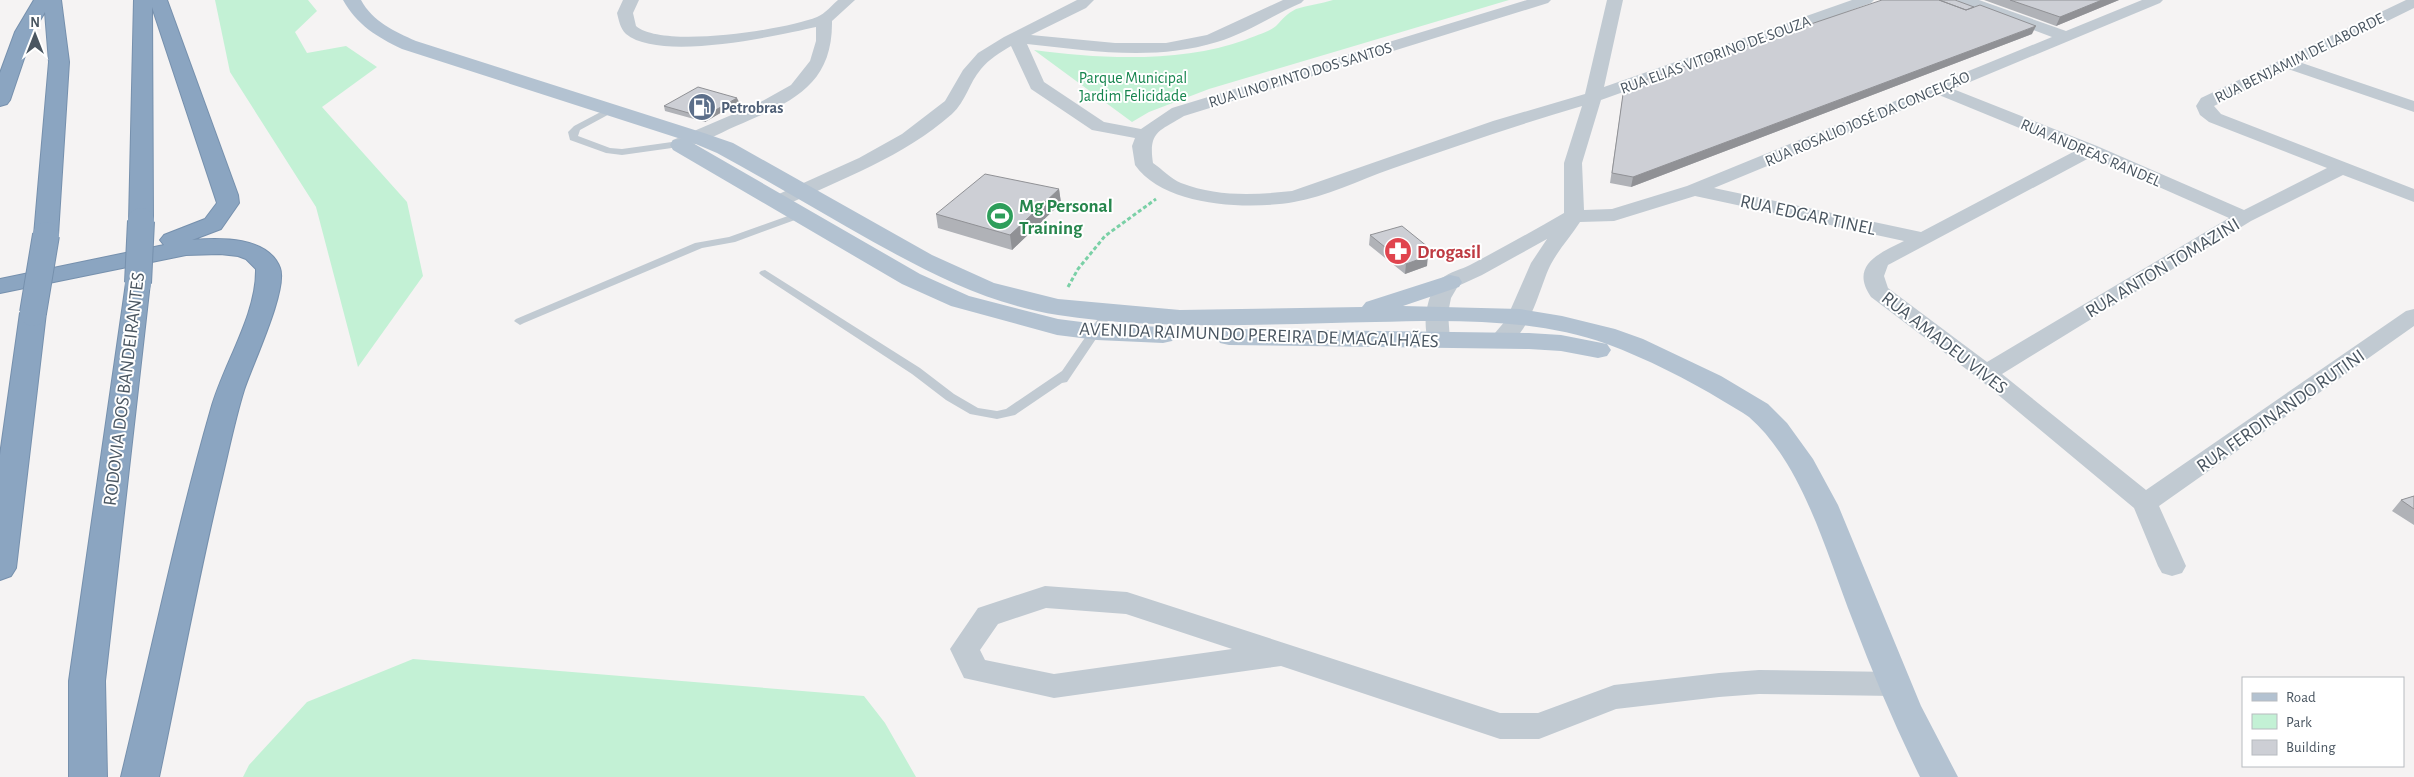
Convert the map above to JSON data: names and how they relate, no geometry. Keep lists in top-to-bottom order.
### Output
{
  "streets": {
    "highway": ["RODOVIA DOS BANDEIRANTES"],
    "main road": ["AVENIDA RAIMUNDO PEREIRA DE MAGALHÃES"],
    "street": [
      "RUA ELIAS VITORINO DE SOUZA",
      "RUA BENJAMIM DE LABORDE",
      "RUA LINO PINTO DOS SANTOS",
      "RUA ROSALIO JOSÉ DA CONCEIÇÃO",
      "RUA ANDREAS RANDEL",
      "RUA EDGAR TINEL",
      "RUA ANTON TOMAZINI",
      "RUA AMADEU VIVES",
      "RUA FERDINANDO RUTINI"
    ]
  },
  "crossings": [
    ["RUA BENJAMIM DE LABORDE", "RUA ANTON TOMAZINI"],
    ["RUA ROSALIO JOSÉ DA CONCEIÇÃO", "RUA ANDREAS RANDEL"],
    ["RUA ROSALIO JOSÉ DA CONCEIÇÃO", "RUA EDGAR TINEL"],
    ["RUA ANDREAS RANDEL", "RUA ANTON TOMAZINI"],
    ["RUA ANDREAS RANDEL", "RUA AMADEU VIVES"],
    ["RUA EDGAR TINEL", "RUA AMADEU VIVES"],
    ["RUA ANTON TOMAZINI", "RUA AMADEU VIVES"],
    ["RUA AMADEU VIVES", "RUA FERDINANDO RUTINI"]
  ],
  "parks": ["Parque Municipal Jardim Felicidade"],
  "places": {
    "fuel station": ["Petrobras"],
    "sports": ["Mg Personal Training"],
    "pharmacy": ["Drogasil"]
  },
  "legend": ["Road", "Park", "Building"],
  "north": "top"
}
